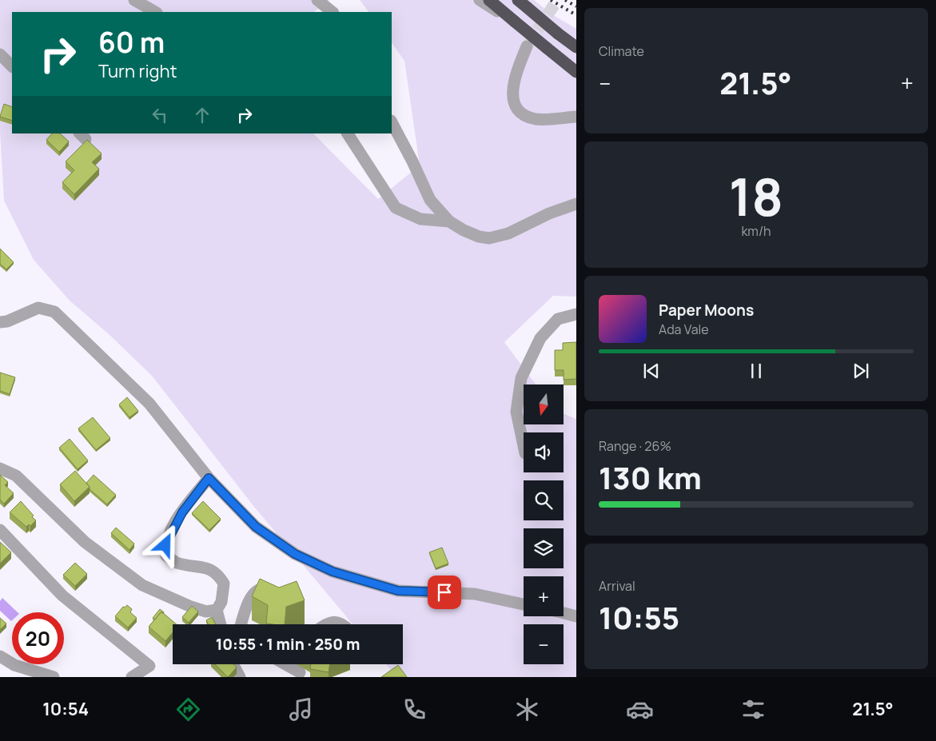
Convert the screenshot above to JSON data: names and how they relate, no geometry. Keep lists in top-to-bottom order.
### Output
{
  "north": "bottom",
  "page": {
    "tile": [
      "Climate",
      ["18", "km/h"],
      ["Range · 26%", "130 km"],
      ["Arrival", "10:55"]
    ],
    "turn": ["60 m", "Turn right"],
    "heat": ["−", "21.5°", "+"],
    "song": ["Paper Moons", "Ada Vale"],
    "map_buttons": ["+", "−"],
    "limit": "20",
    "trip": "10:55 · 1 min · 250 m",
    "tabs": ["10:54", "21.5°"]
  }
}
